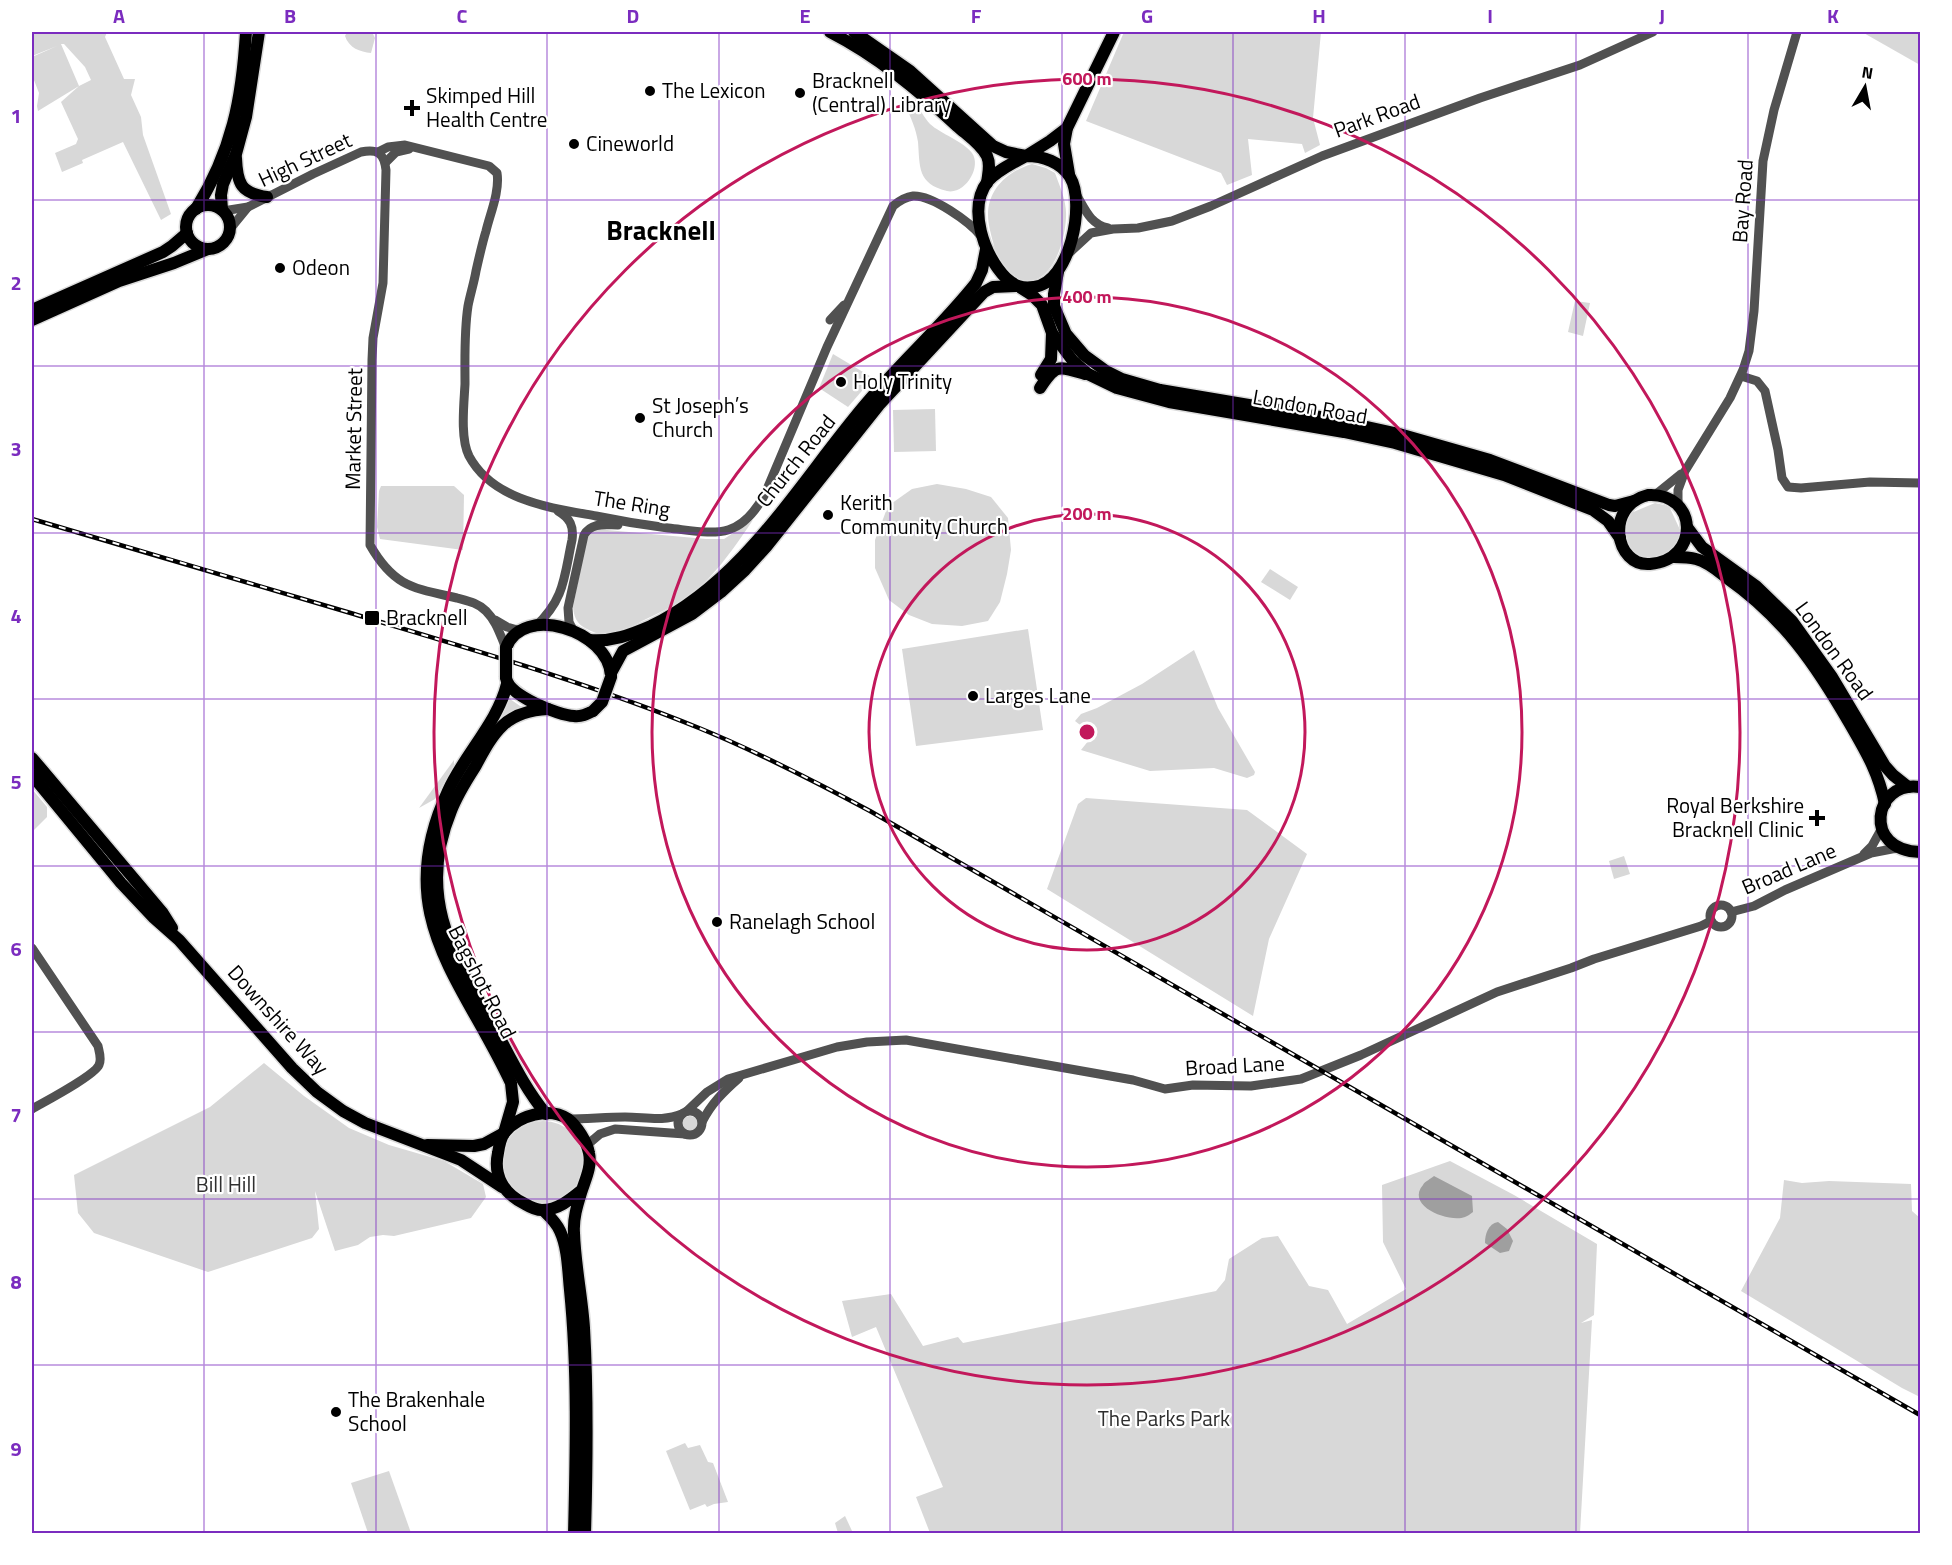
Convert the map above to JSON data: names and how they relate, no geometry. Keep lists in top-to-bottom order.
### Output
{
  "streets": {
    "main road": [
      "London Road",
      "Church Road",
      "Bagshot Road",
      "Downshire Way"
    ],
    "street": [
      "Park Road",
      "High Street",
      "Bay Road",
      "Market Street",
      "The Ring",
      "Broad Lane"
    ]
  },
  "crossings": [
    ["Park Road", "London Road"],
    ["Park Road", "Church Road"],
    ["Park Road", "The Ring"],
    ["High Street", "Market Street"],
    ["High Street", "The Ring"],
    ["Bay Road", "London Road"],
    ["London Road", "Church Road"],
    ["London Road", "The Ring"],
    ["London Road", "Broad Lane"],
    ["Market Street", "Church Road"],
    ["Market Street", "Bagshot Road"],
    ["Church Road", "The Ring"],
    ["Church Road", "Bagshot Road"],
    ["Bagshot Road", "Downshire Way"]
  ],
  "districts": ["Bracknell"],
  "parks": ["Bill Hill", "The Parks Park"],
  "places": {
    "other": [
      "The Lexicon",
      "Bracknell (Central) Library",
      "Cineworld",
      "Odeon",
      "Holy Trinity",
      "St Joseph’s Church",
      "Kerith Community Church",
      "Larges Lane",
      "Ranelagh School",
      "The Brakenhale School"
    ],
    "health": ["Skimped Hill Health Centre", "Royal Berkshire Bracknell Clinic"],
    "transit": ["Bracknell"]
  },
  "north": "top",
  "grid": {
    "columns": [
      "A",
      "B",
      "C",
      "D",
      "E",
      "F",
      "G",
      "H",
      "I",
      "J",
      "K"
    ],
    "rows": [
      "1",
      "2",
      "3",
      "4",
      "5",
      "6",
      "7",
      "8",
      "9"
    ]
  },
  "rings": ["600 m", "400 m", "200 m"]
}
